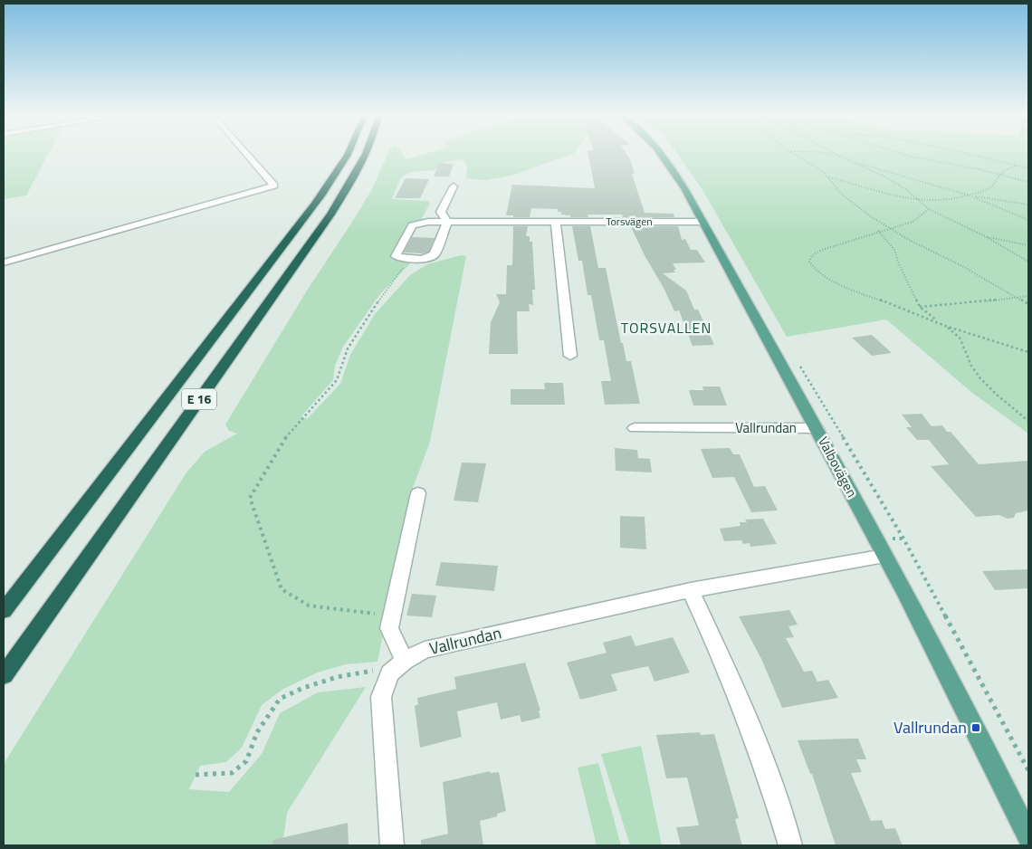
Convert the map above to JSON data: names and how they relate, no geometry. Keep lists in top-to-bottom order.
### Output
{
  "streets": {
    "highway": ["E 16"],
    "main road": ["Valbovägen"],
    "street": ["Torsvägen", "Vallrundan"]
  },
  "crossings": [
    ["Torsvägen", "Valbovägen"],
    ["Vallrundan", "Valbovägen"]
  ],
  "districts": ["TORSVALLEN"],
  "places": {
    "transit": ["Vallrundan"]
  }
}
